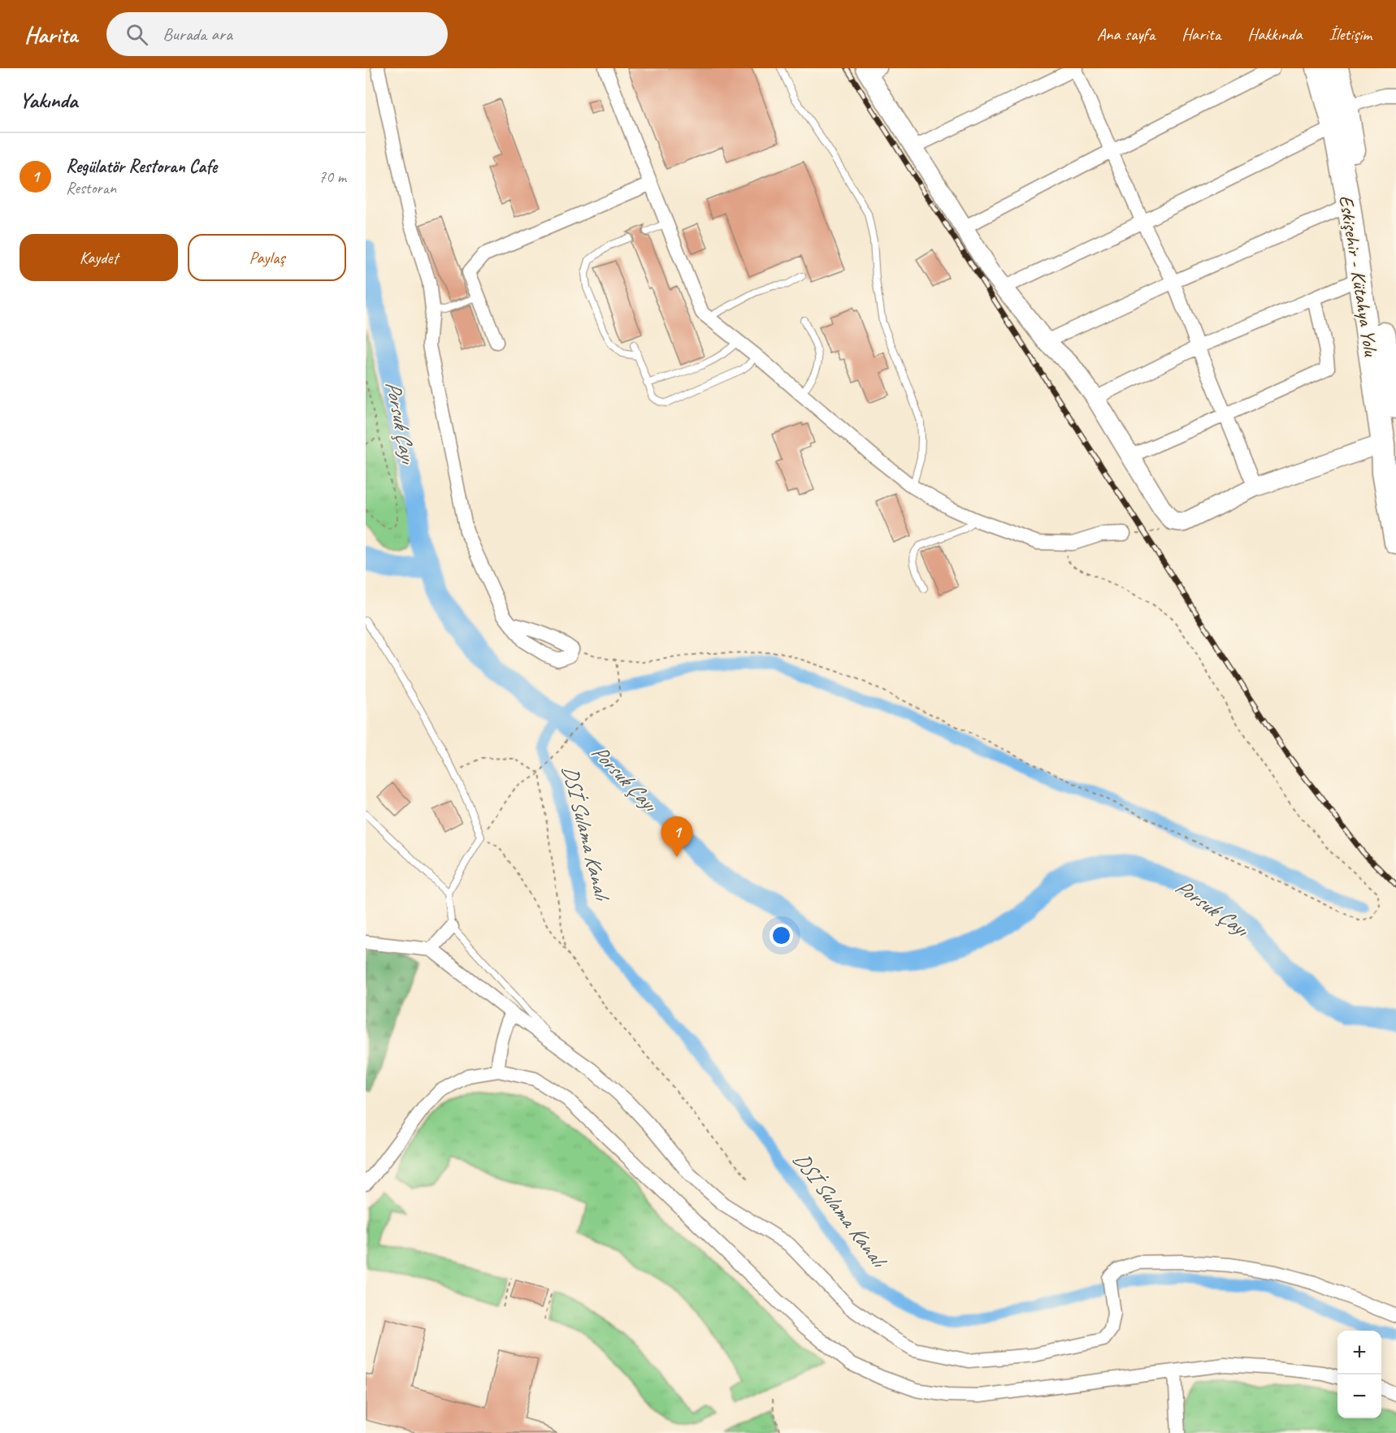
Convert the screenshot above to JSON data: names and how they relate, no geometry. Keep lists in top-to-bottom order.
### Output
{
  "streets": {
    "highway": ["Eskişehir - Kütahya Yolu"]
  },
  "water": ["Porsuk Çayı", "DSİ Sulama Kanalı"],
  "page": {
    "header": "Harita",
    "search": "Burada ara",
    "nav": [
      "Ana sayfa",
      "Harita",
      "Hakkında",
      "İletişim"
    ],
    "heading": "Yakında",
    "list": [
      {
        "mark": "1",
        "name": "Regülatör Restoran Cafe",
        "note": "Restoran",
        "value": "70 m"
      }
    ],
    "buttons": ["Kaydet", "Paylaş"],
    "pins": "1",
    "map_buttons": ["+", "−"]
  }
}
